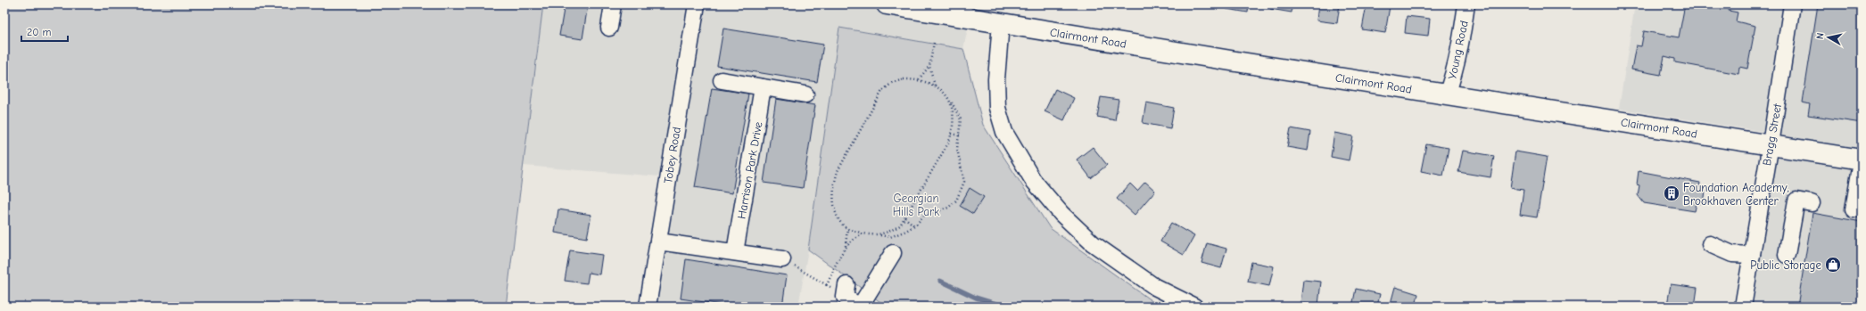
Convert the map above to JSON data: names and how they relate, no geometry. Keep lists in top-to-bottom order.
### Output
{
  "streets": {
    "main road": ["Clairmont Road"],
    "street": [
      "Young Road",
      "Bragg Street",
      "Tobey Road",
      "Harrison Park Drive"
    ]
  },
  "crossings": [
    ["Clairmont Road", "Young Road"],
    ["Clairmont Road", "Bragg Street"]
  ],
  "parks": ["Georgian Hills Park"],
  "places": {
    "building": ["Foundation Academy, Brookhaven Center"],
    "shop": ["Public Storage"]
  },
  "scale_bar": "20 m",
  "north": "left"
}
